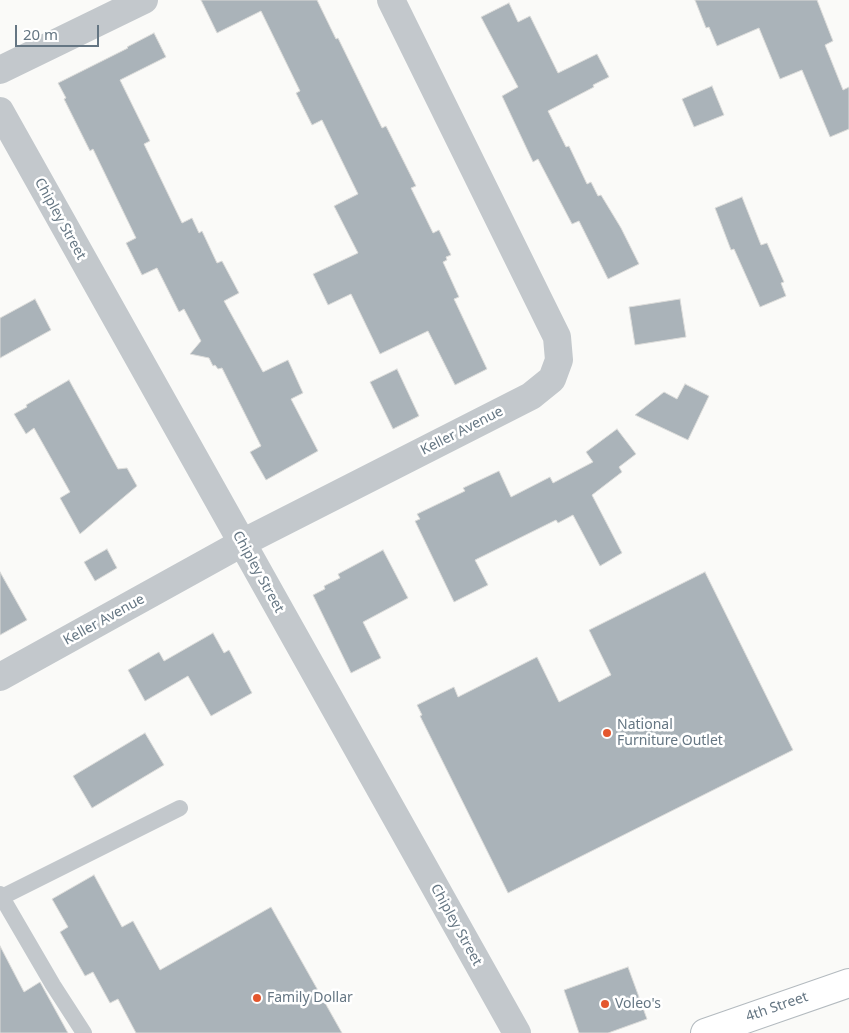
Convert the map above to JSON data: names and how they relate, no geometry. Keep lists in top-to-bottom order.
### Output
{
  "streets": {
    "main road": ["4th Street"],
    "street": ["Chipley Street", "Keller Avenue"]
  },
  "crossings": [
    ["Chipley Street", "Keller Avenue"]
  ],
  "places": ["National Furniture Outlet", "Family Dollar", "Voleo's"],
  "scale_bar": "20 m"
}
